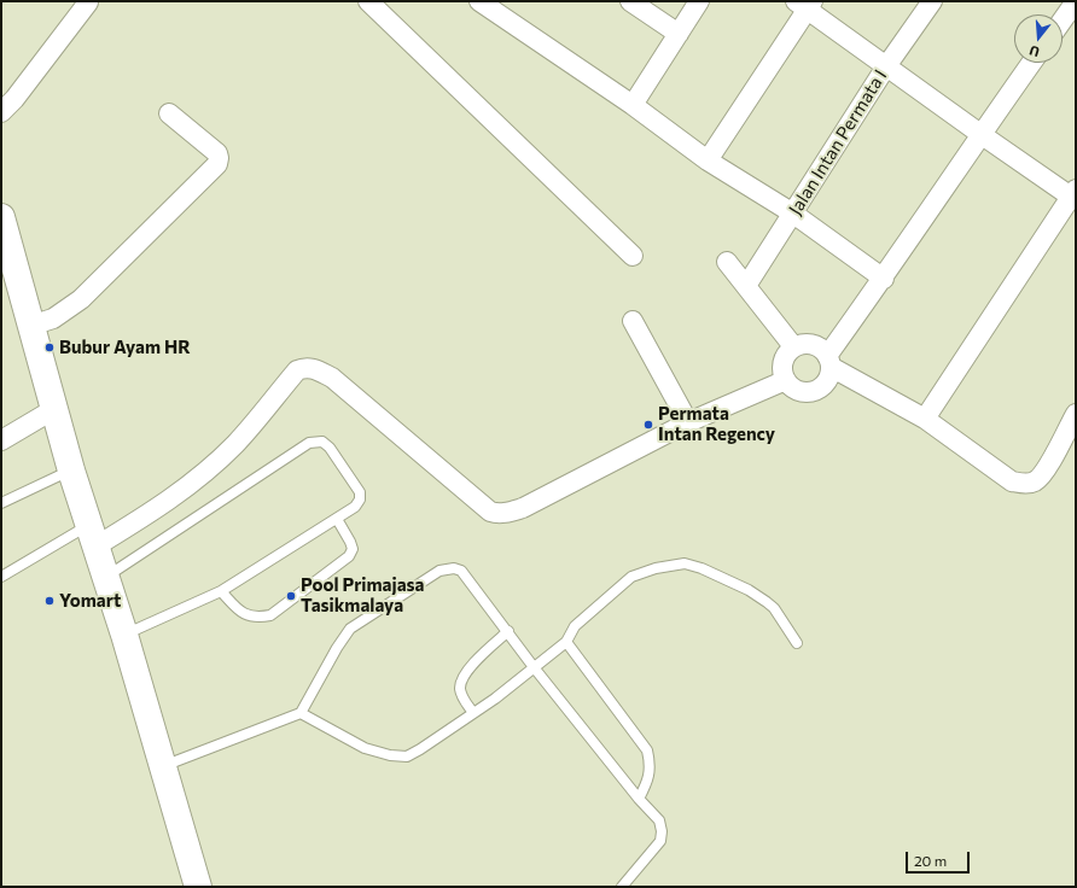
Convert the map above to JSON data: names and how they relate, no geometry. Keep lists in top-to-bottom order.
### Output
{
  "streets": {
    "street": ["Jalan Intan Permata I"]
  },
  "places": [
    "Bubur Ayam HR",
    "Permata Intan Regency",
    "Pool Primajasa Tasikmalaya",
    "Yomart"
  ],
  "scale_bar": "20 m",
  "north": "bottom"
}
